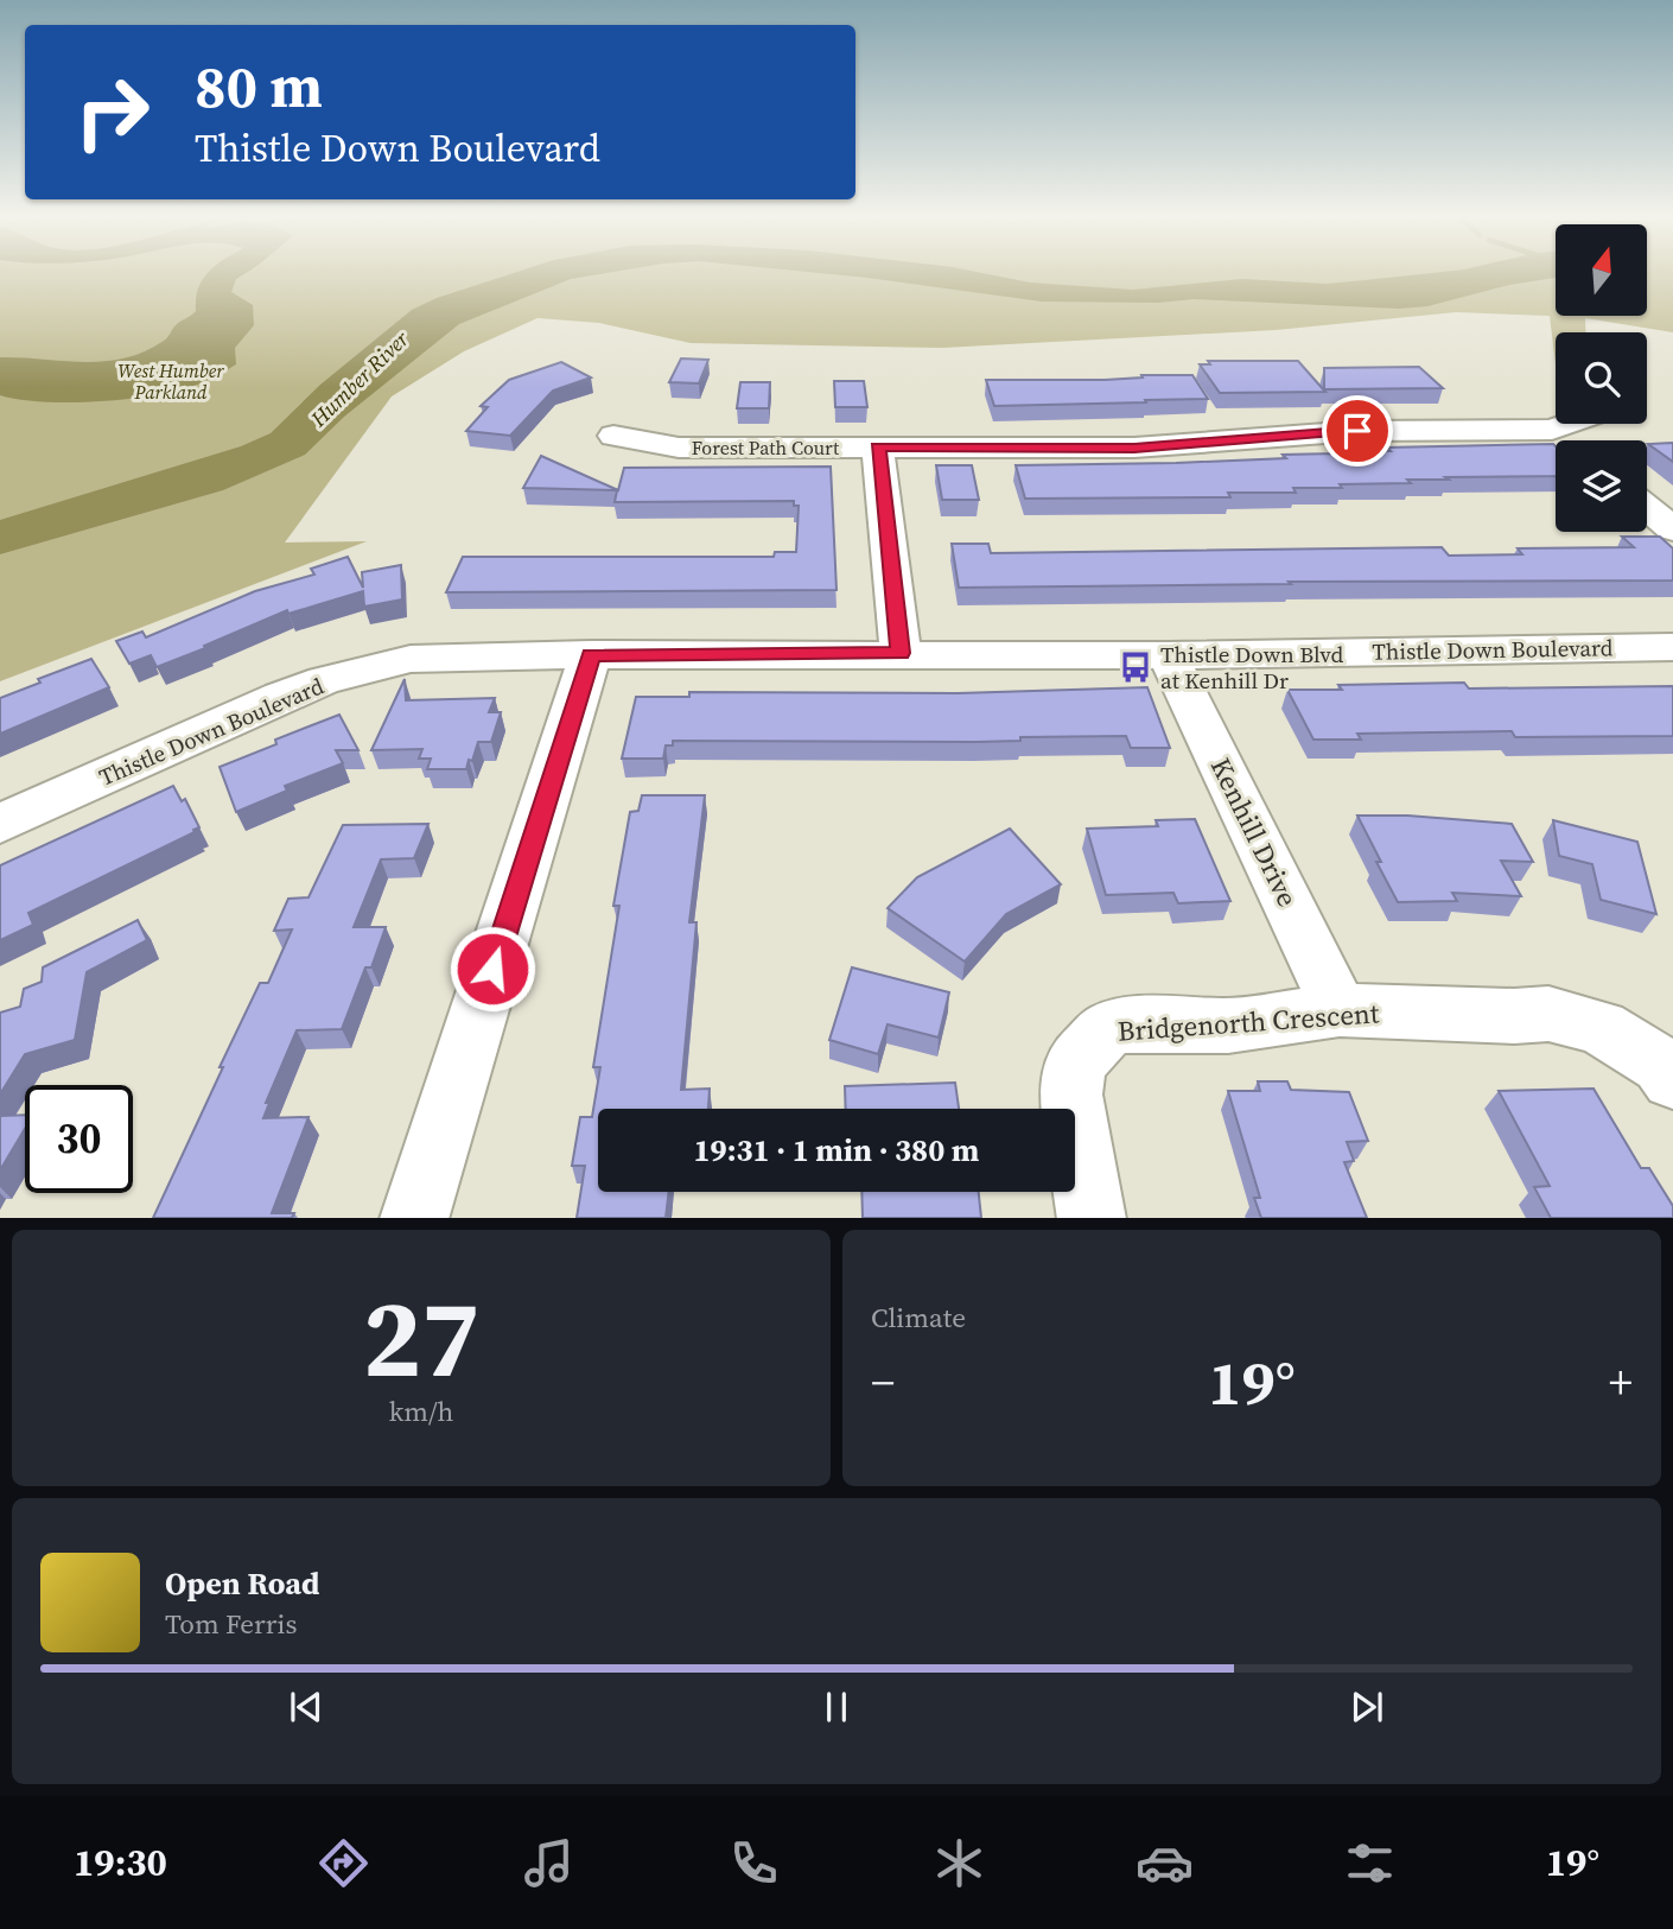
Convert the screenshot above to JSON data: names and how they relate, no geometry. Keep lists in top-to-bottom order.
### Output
{
  "streets": {
    "street": [
      "Forest Path Court",
      "Thistle Down Boulevard",
      "Kenhill Drive",
      "Bridgenorth Crescent"
    ]
  },
  "crossings": [
    ["Thistle Down Boulevard", "Kenhill Drive"],
    ["Kenhill Drive", "Bridgenorth Crescent"]
  ],
  "water": ["Humber River"],
  "parks": ["West Humber Parkland"],
  "places": {
    "bus stop": ["Thistle Down Blvd at Kenhill Dr"]
  },
  "north": "top",
  "page": {
    "turn": ["80 m", "Thistle Down Boulevard"],
    "limit": "30",
    "trip": "19:31 · 1 min · 380 m",
    "tile": [
      ["27", "km/h"],
      "Climate"
    ],
    "heat": ["−", "19°", "+"],
    "song": ["Open Road", "Tom Ferris"],
    "tabs": ["19:30", "19°"]
  }
}
